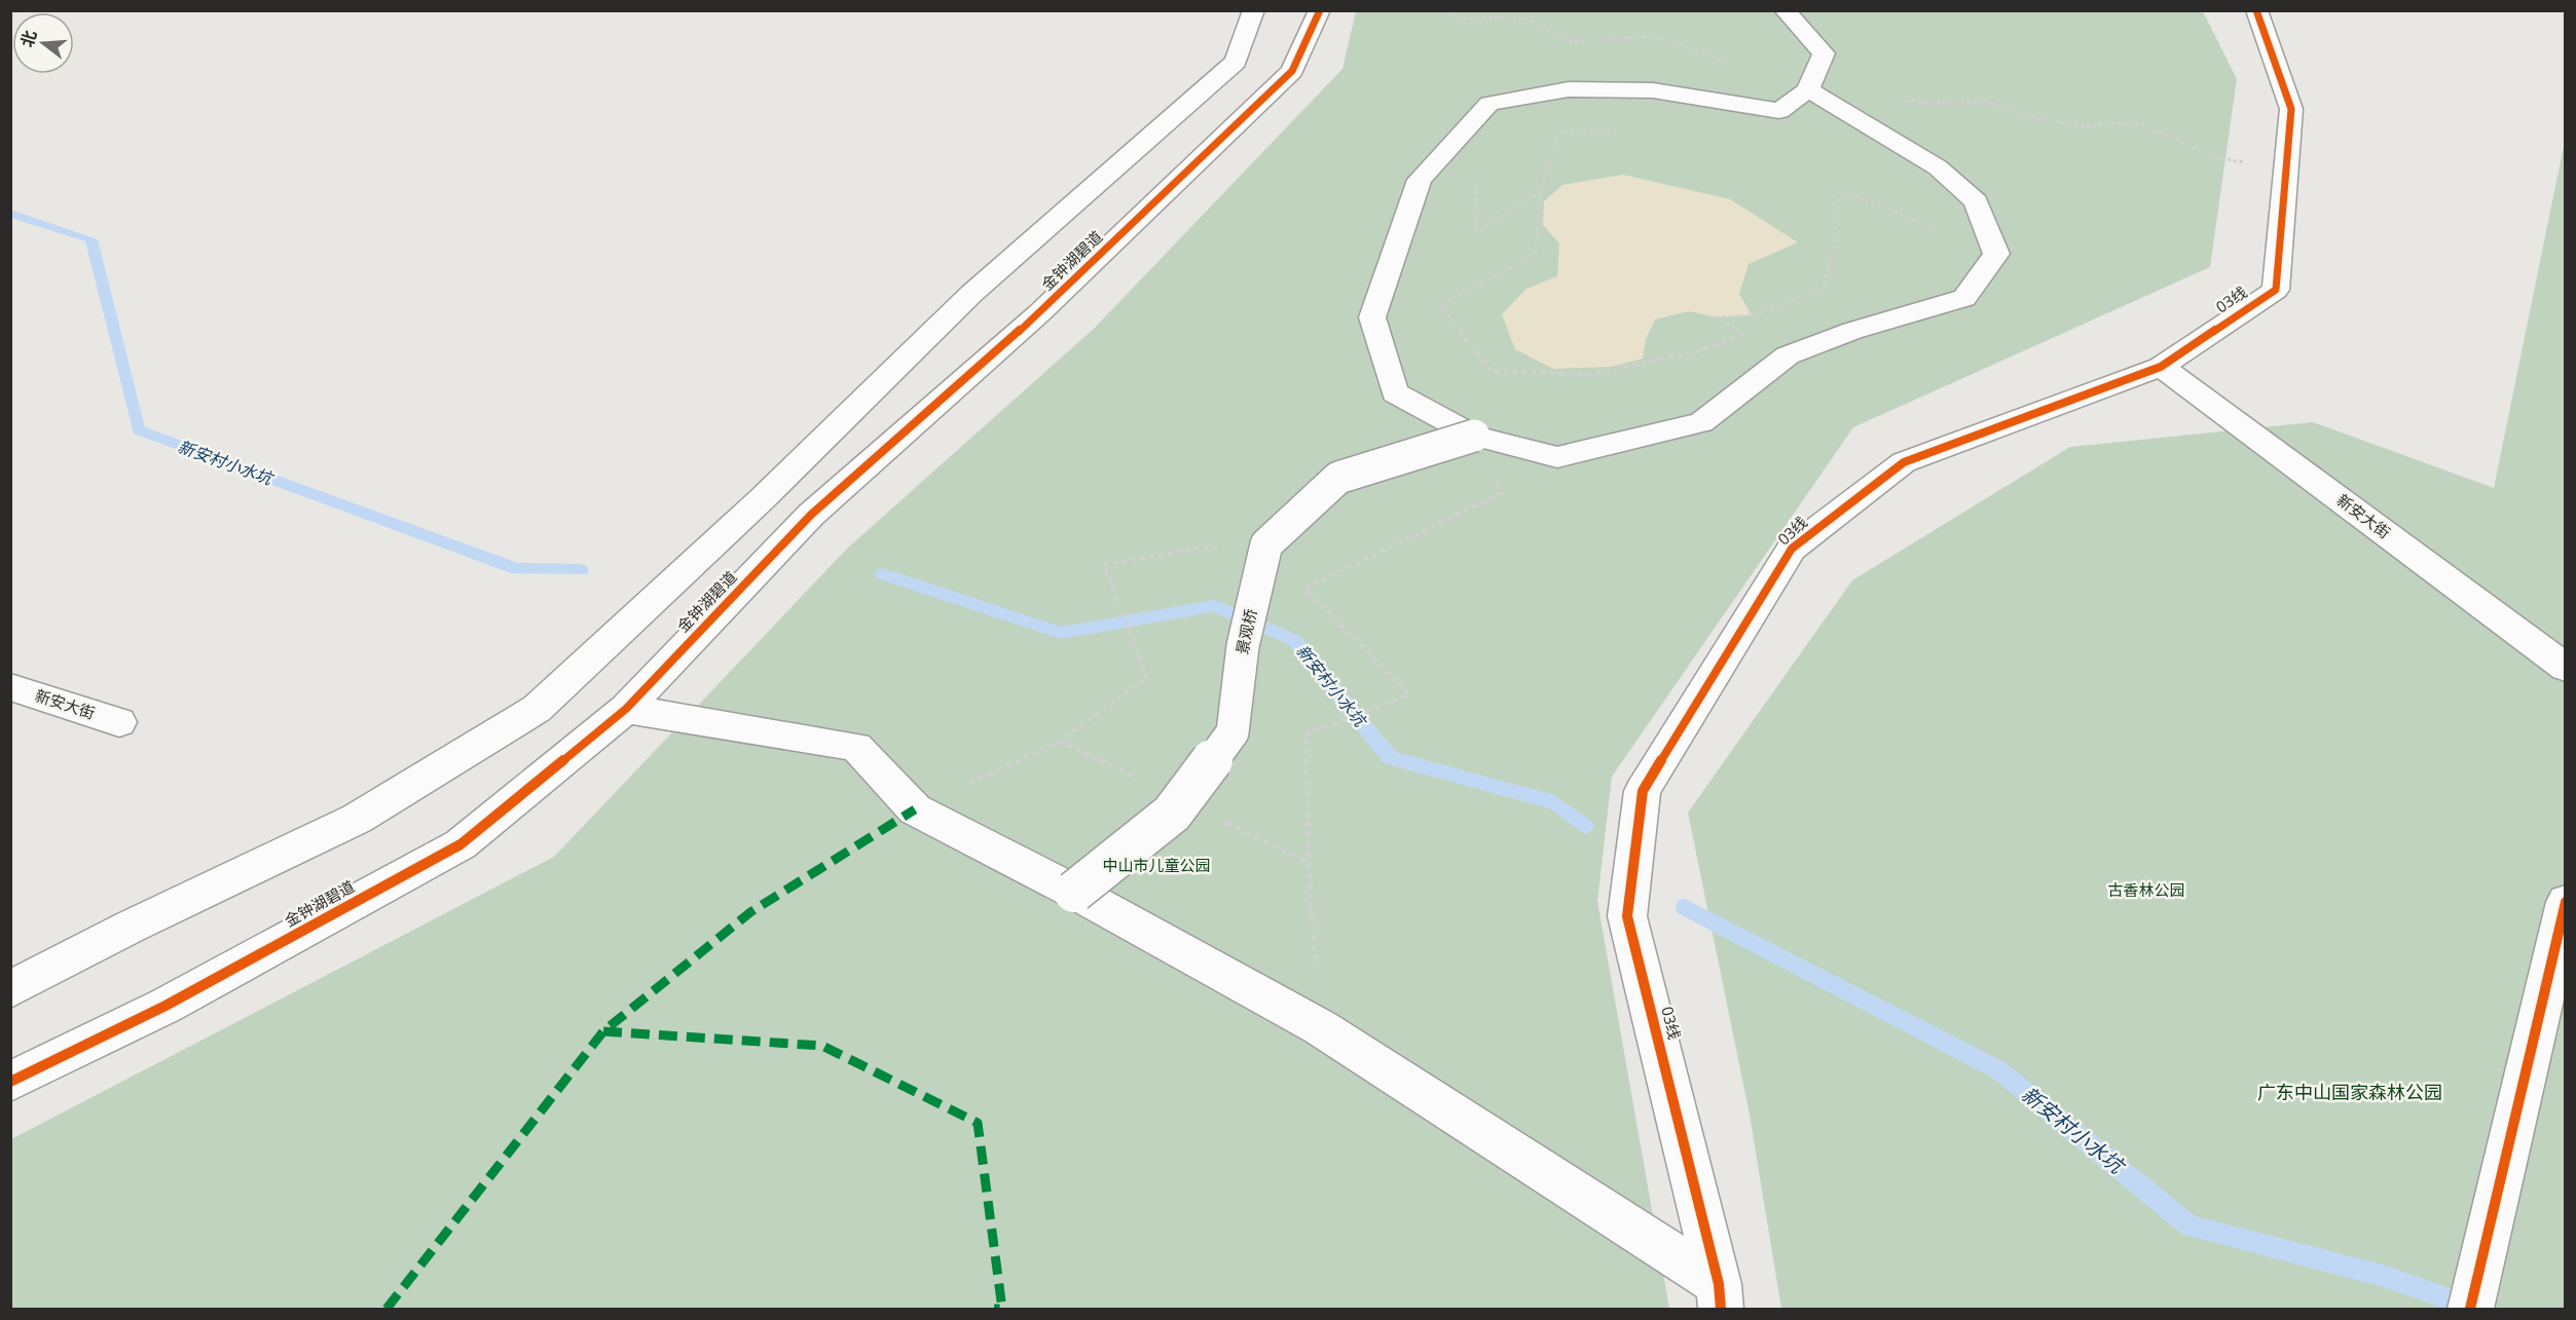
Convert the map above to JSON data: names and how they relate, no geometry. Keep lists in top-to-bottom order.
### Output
{
  "streets": {
    "street": [
      "金钟湖碧道",
      "03线",
      "新安大街",
      "景观桥"
    ]
  },
  "crossings": [
    ["03线", "新安大街"]
  ],
  "water": ["新安村小水坑"],
  "parks": ["中山市儿童公园", "古香林公园", "广东中山国家森林公园"],
  "north": "left"
}
